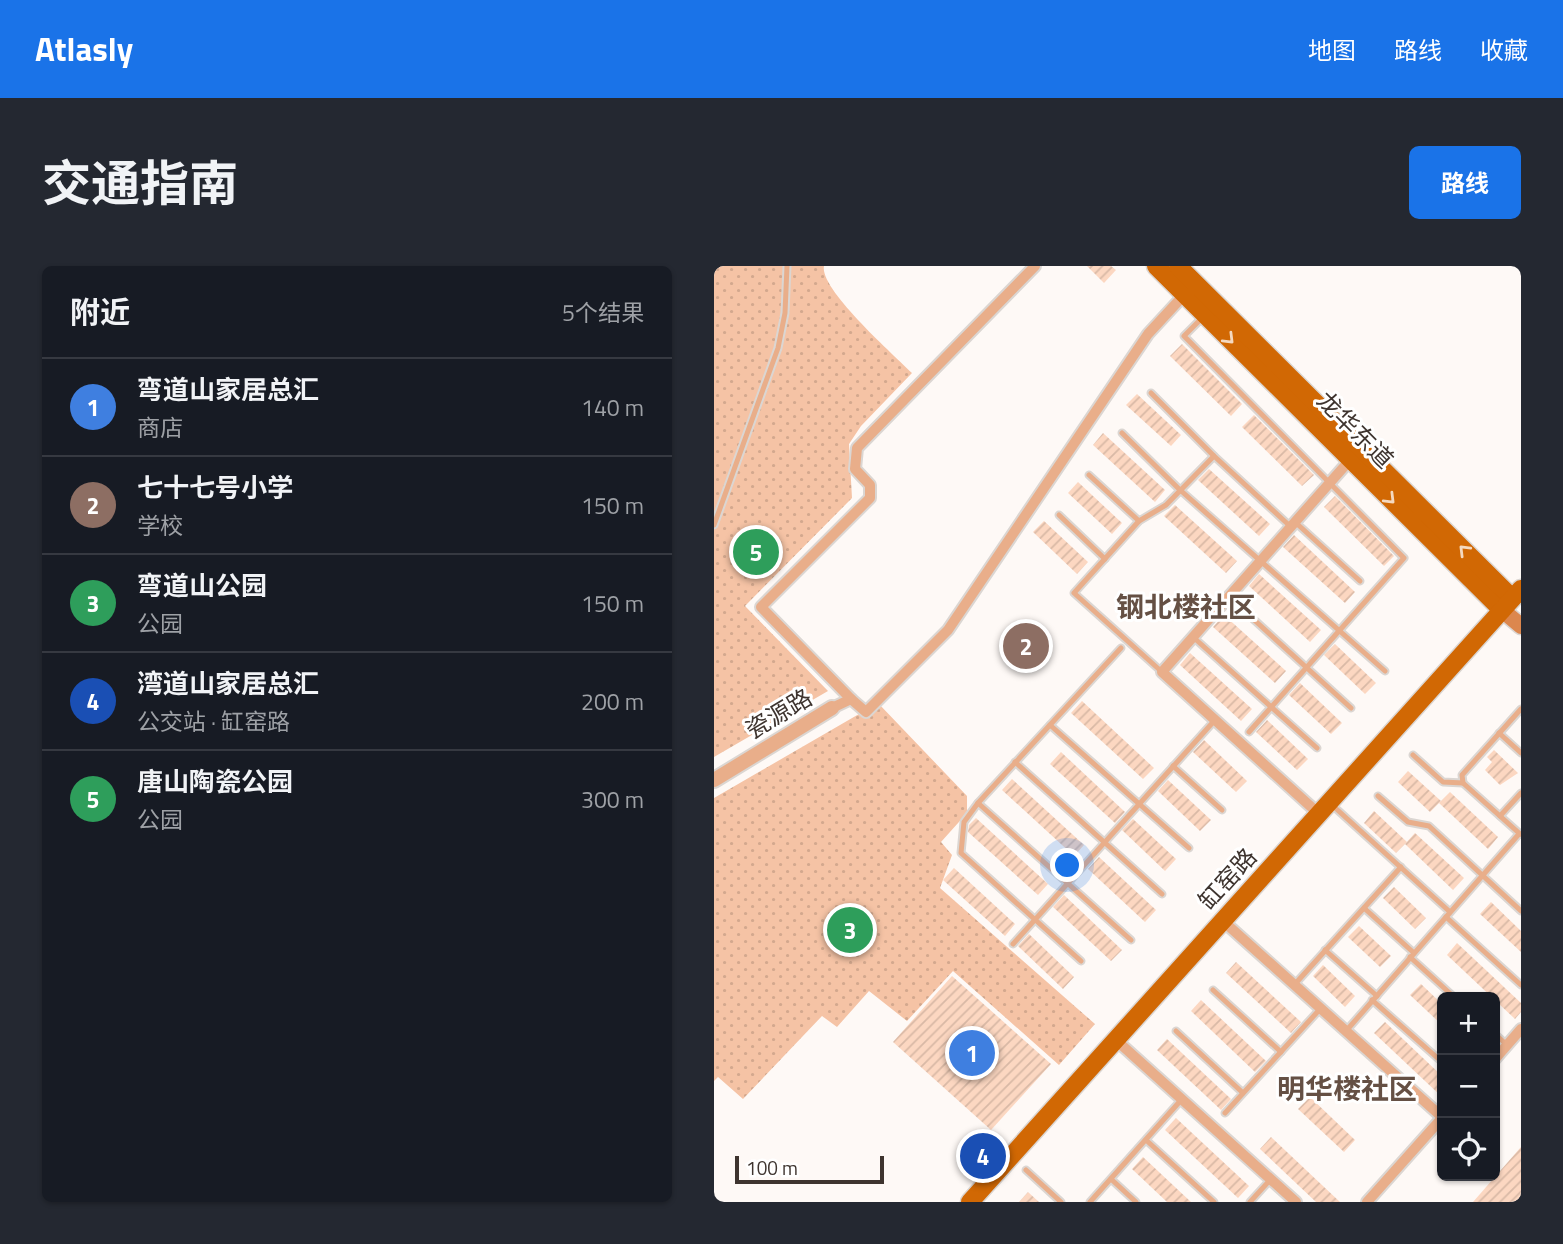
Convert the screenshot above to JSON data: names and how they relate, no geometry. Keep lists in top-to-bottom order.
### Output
{
  "streets": {
    "main road": ["龙华东道", "缸窑路"],
    "street": ["瓷源路"]
  },
  "crossings": [
    ["龙华东道", "缸窑路"]
  ],
  "districts": ["钢北楼社区", "明华楼社区"],
  "scale_bar": "100 m",
  "page": {
    "header": "Atlasly",
    "nav": ["地图", "路线", "收藏"],
    "title": "交通指南",
    "buttons": "路线",
    "heading": ["附近", "5个结果"],
    "list": [
      {
        "mark": "1",
        "name": "弯道山家居总汇",
        "note": "商店",
        "value": "140 m"
      },
      {
        "mark": "2",
        "name": "七十七号小学",
        "note": "学校",
        "value": "150 m"
      },
      {
        "mark": "3",
        "name": "弯道山公园",
        "note": "公园",
        "value": "150 m"
      },
      {
        "mark": "4",
        "name": "湾道山家居总汇",
        "note": "公交站 · 缸窑路",
        "value": "200 m"
      },
      {
        "mark": "5",
        "name": "唐山陶瓷公园",
        "note": "公园",
        "value": "300 m"
      }
    ],
    "pins": [
      "5",
      "2",
      "3",
      "1",
      "4"
    ],
    "map_buttons": ["+", "−"],
    "scale": "100 m"
  }
}
